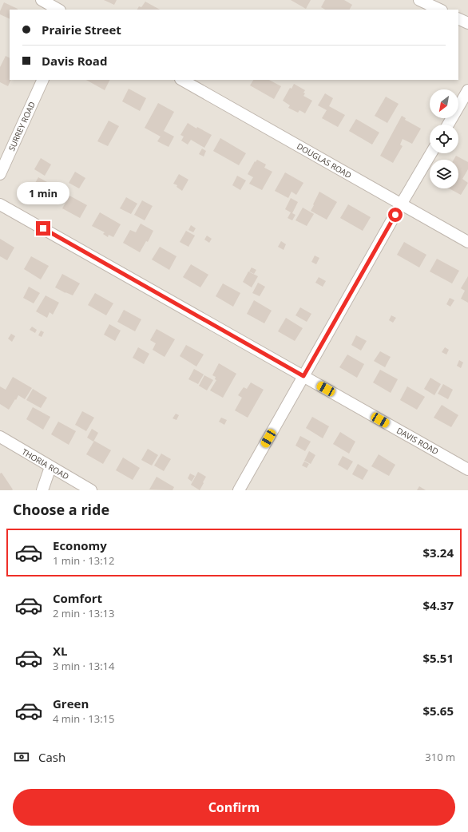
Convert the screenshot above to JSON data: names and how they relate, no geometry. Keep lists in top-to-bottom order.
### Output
{
  "streets": {
    "street": [
      "SURREY ROAD",
      "DOUGLAS ROAD",
      "DAVIS ROAD",
      "THORIA ROAD"
    ]
  },
  "north": "bottom left",
  "page": {
    "banner": ["Prairie Street", "Davis Road"],
    "bubble": "1 min",
    "heading": "Choose a ride",
    "list": [
      {
        "name": "Economy",
        "note": "1 min · 13:12",
        "value": "$3.24"
      },
      {
        "name": "Comfort",
        "note": "2 min · 13:13",
        "value": "$4.37"
      },
      {
        "name": "XL",
        "note": "3 min · 13:14",
        "value": "$5.51"
      },
      {
        "name": "Green",
        "note": "4 min · 13:15",
        "value": "$5.65"
      }
    ],
    "pay": ["Cash", "310 m"],
    "buttons": "Confirm"
  }
}
